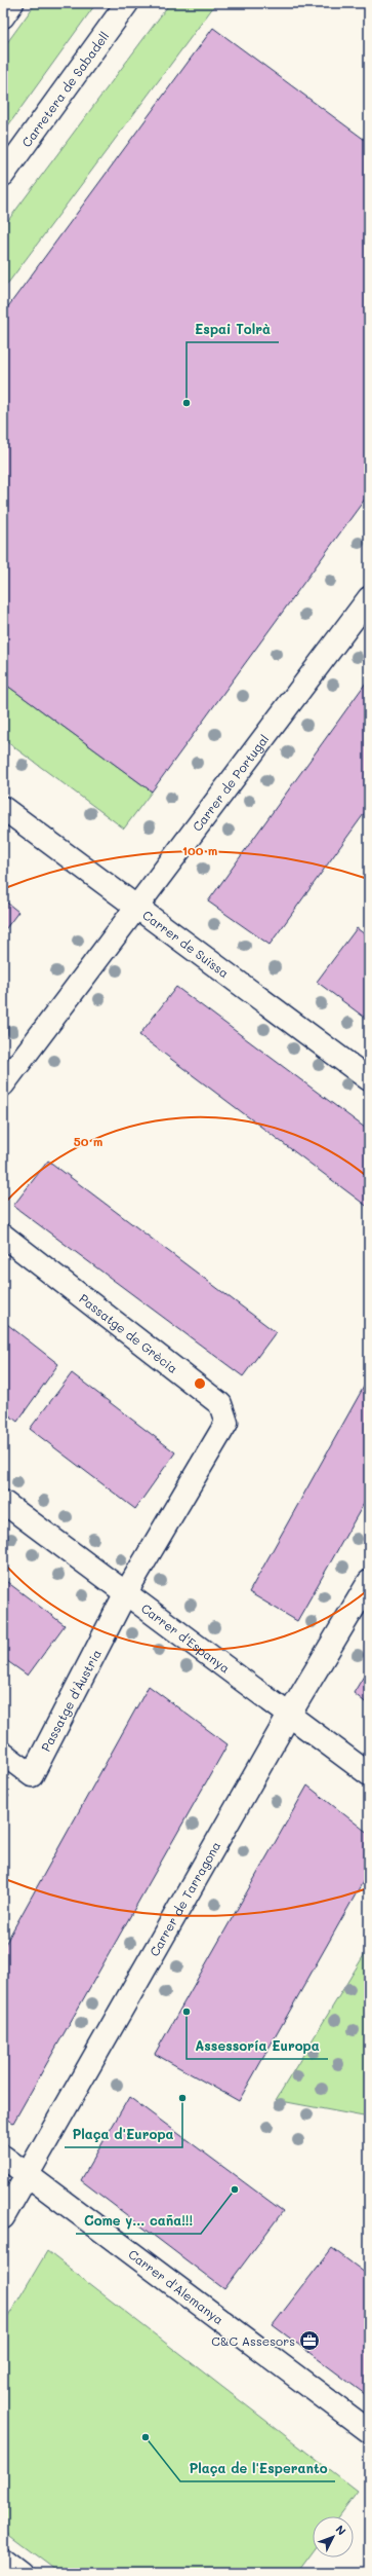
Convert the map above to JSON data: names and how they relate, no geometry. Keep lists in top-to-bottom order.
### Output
{
  "streets": {
    "street": [
      "Carretera de Sabadell",
      "Carrer de Portugal",
      "Carrer de Suïssa",
      "Passatge de Grècia",
      "Carrer d'Espanya",
      "Passatge d'Àustria",
      "Carrer de Tarragona",
      "Carrer d'Alemanya"
    ]
  },
  "crossings": [
    ["Carrer de Portugal", "Carrer de Suïssa"],
    ["Passatge de Grècia", "Carrer d'Espanya"],
    ["Passatge de Grècia", "Passatge d'Àustria"],
    ["Carrer d'Espanya", "Passatge d'Àustria"],
    ["Carrer d'Espanya", "Carrer de Tarragona"],
    ["Carrer de Tarragona", "Carrer d'Alemanya"]
  ],
  "places": {
    "other": [
      "Espai Tolrà",
      "Assessoría Europa",
      "Plaça d'Europa",
      "Come y... caña!!!",
      "Plaça de l'Esperanto"
    ],
    "office": ["C&C Assesors"]
  },
  "north": "top right",
  "rings": ["100 m", "50 m"]
}
